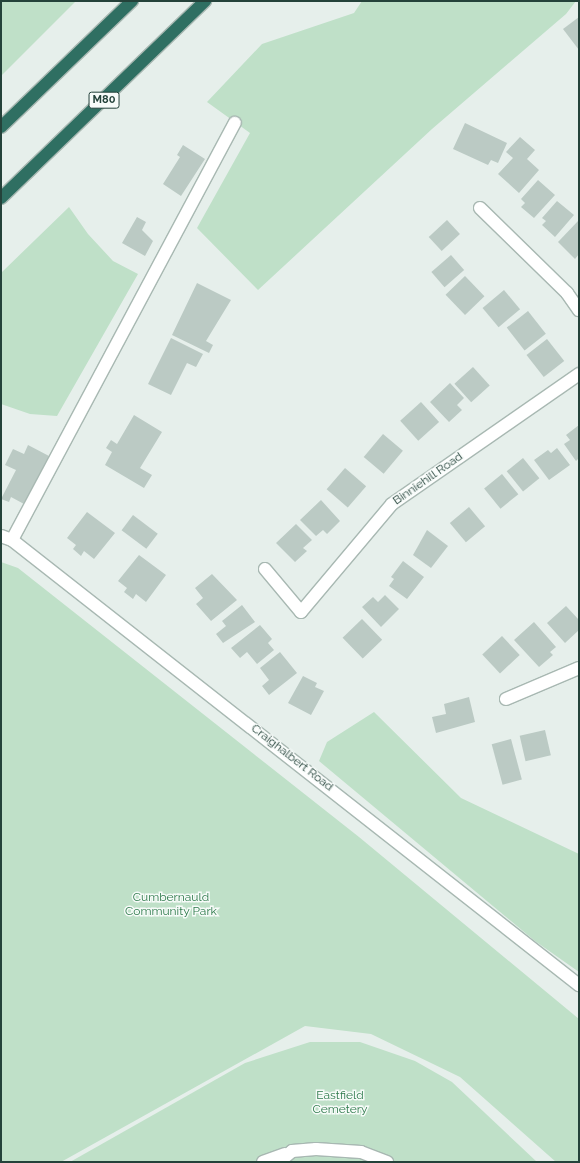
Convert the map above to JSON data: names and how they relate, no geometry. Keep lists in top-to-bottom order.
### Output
{
  "streets": {
    "highway": ["M80"],
    "street": ["Binniehill Road", "Craighalbert Road"]
  },
  "parks": ["Cumbernauld Community Park", "Eastfield Cemetery"]
}
